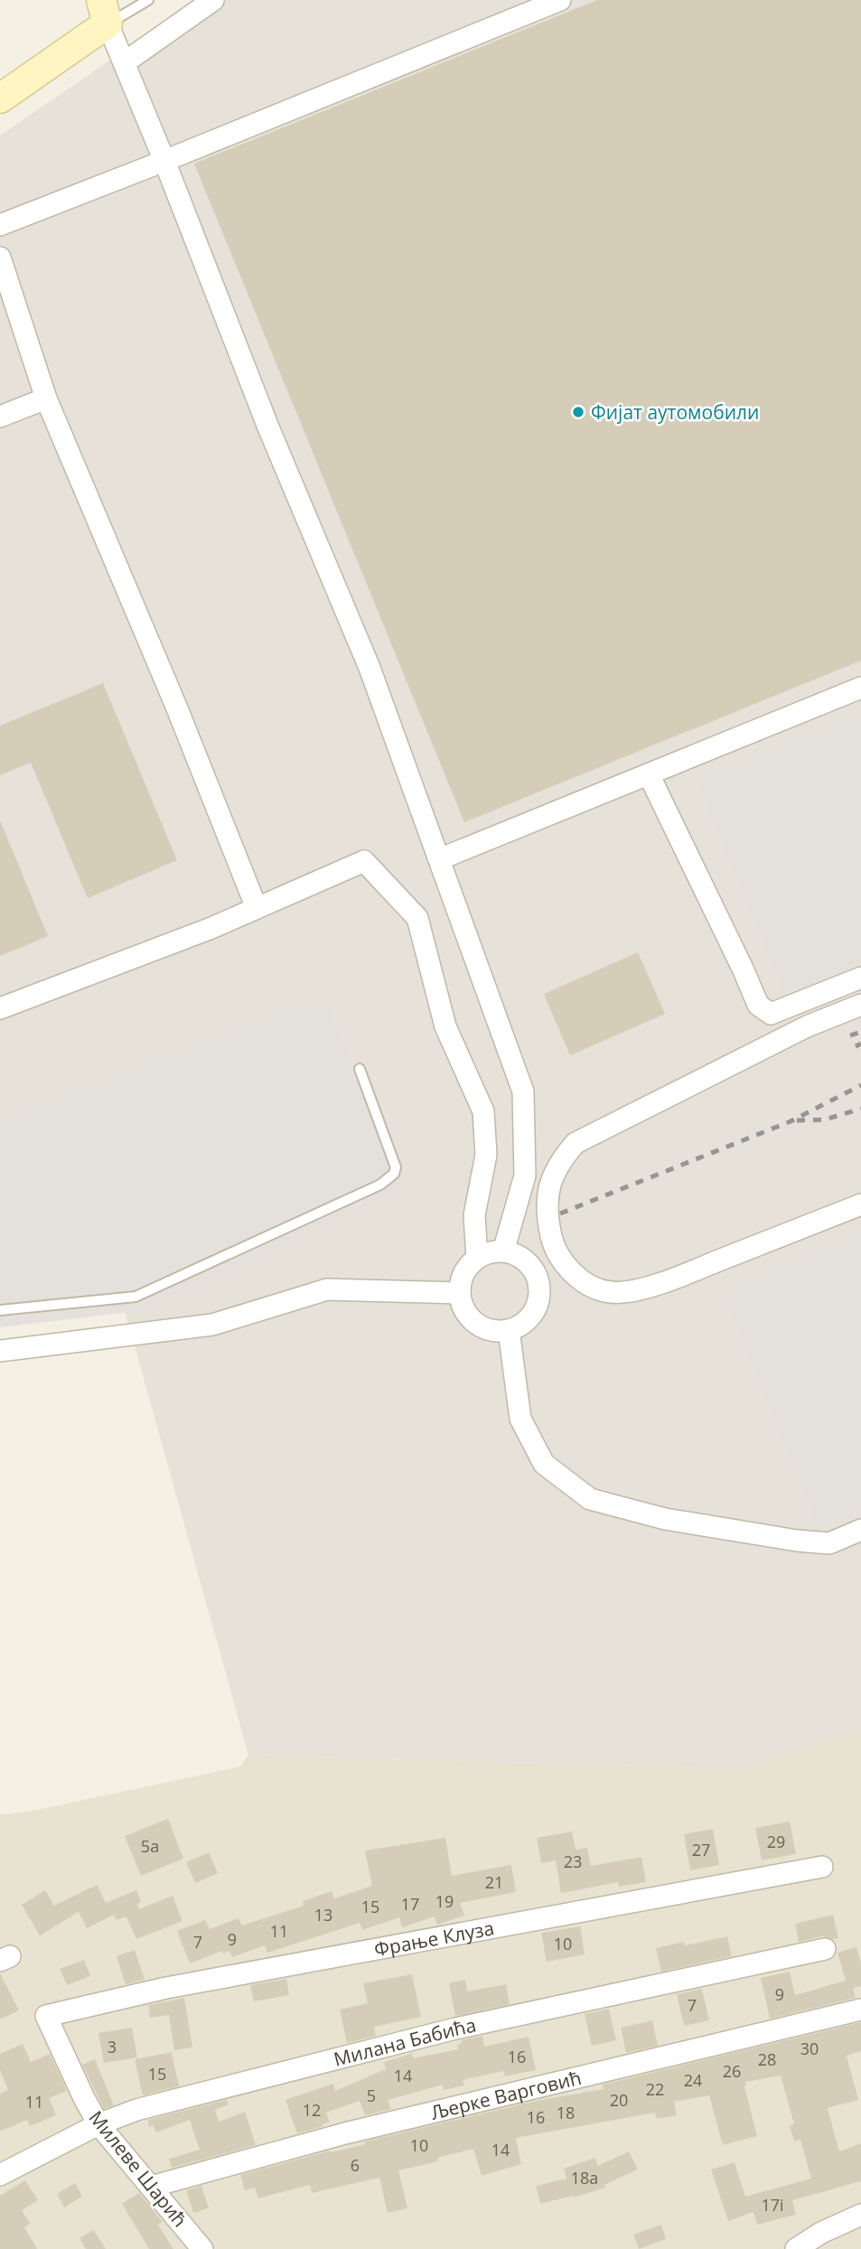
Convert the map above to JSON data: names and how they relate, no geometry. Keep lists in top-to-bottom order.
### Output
{
  "streets": {
    "street": [
      "Фрање Клуза",
      "Милана Бабића",
      "Љерке Варговић",
      "Милеве Шарић"
    ]
  },
  "crossings": [
    ["Фрање Клуза", "Милеве Шарић"],
    ["Милана Бабића", "Милеве Шарић"],
    ["Љерке Варговић", "Милеве Шарић"]
  ],
  "places": ["Фијат аутомобили"],
  "house_numbers": [
    "29",
    "5a",
    "27",
    "23",
    "21",
    "19",
    "17",
    "15",
    "13",
    "11",
    "9",
    "7",
    "10",
    "9",
    "7",
    "3",
    "30",
    "16",
    "28",
    "26",
    "15",
    "14",
    "24",
    "22",
    "5",
    "20",
    "11",
    "12",
    "18",
    "16",
    "10",
    "14",
    "6",
    "18a",
    "17i"
  ]
}
